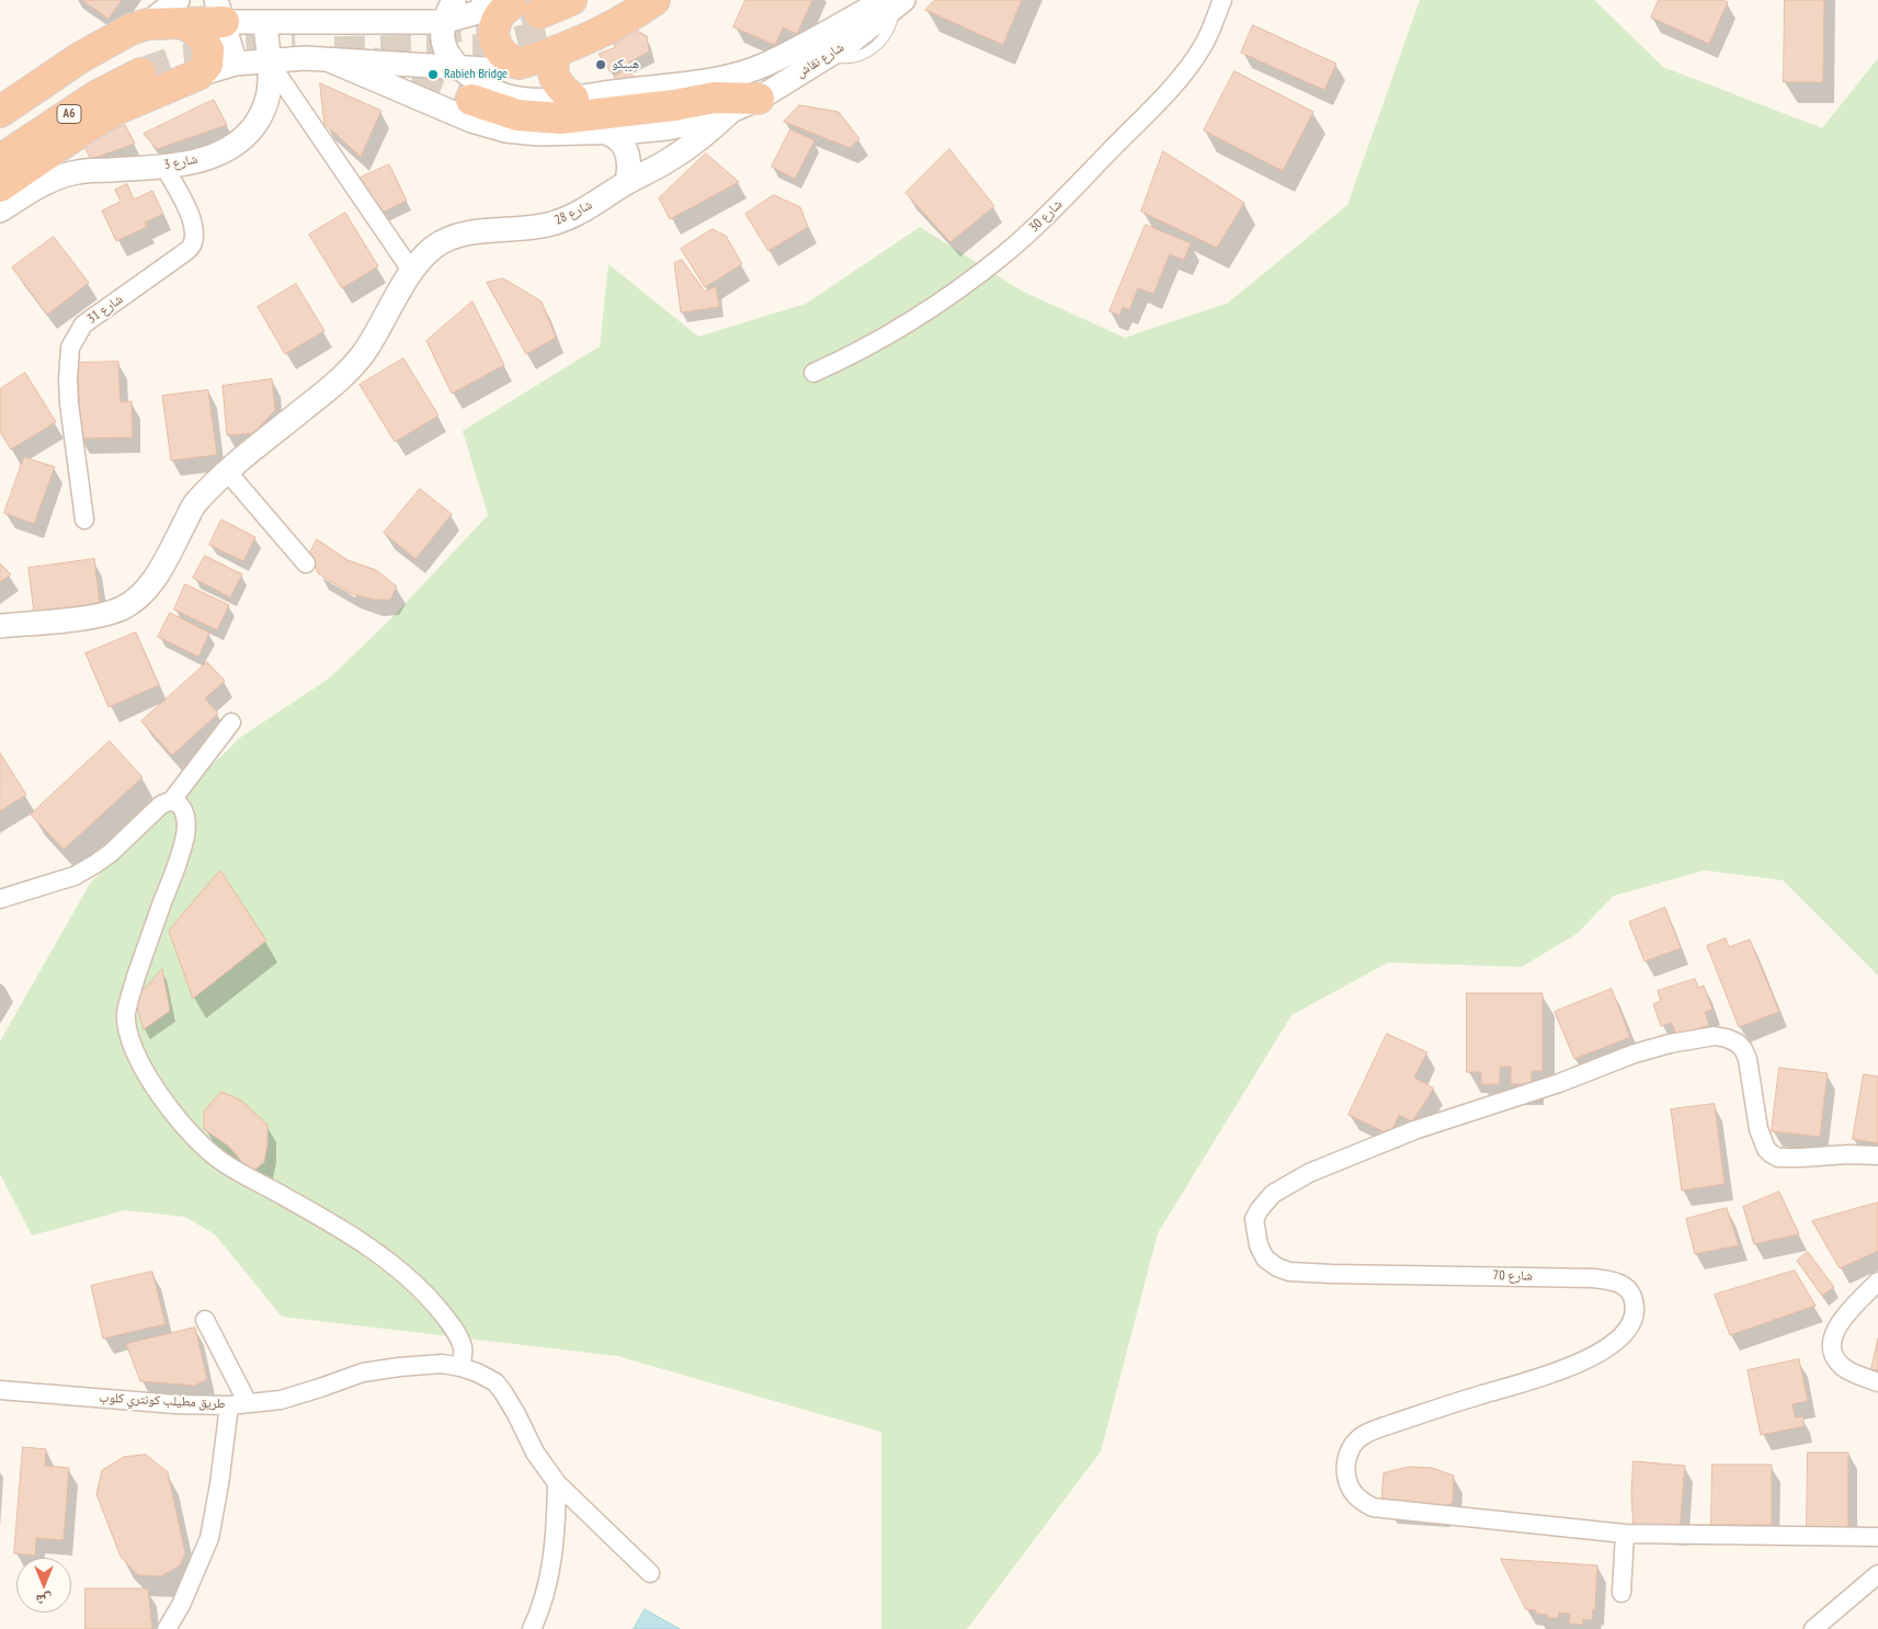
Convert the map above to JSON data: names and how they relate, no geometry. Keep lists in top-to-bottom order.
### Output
{
  "streets": {
    "highway": ["A6"],
    "street": [
      "شارع نقاش",
      "شارع 3",
      "شارع 28",
      "شارع 30",
      "شارع 31",
      "شارع 70",
      "طريق مطيلب كونتري كلوب"
    ]
  },
  "crossings": [
    ["شارع نقاش", "شارع 28"],
    ["شارع 3", "شارع 31"]
  ],
  "places": ["هيبكو", "Rabieh Bridge"],
  "north": "bottom"
}
